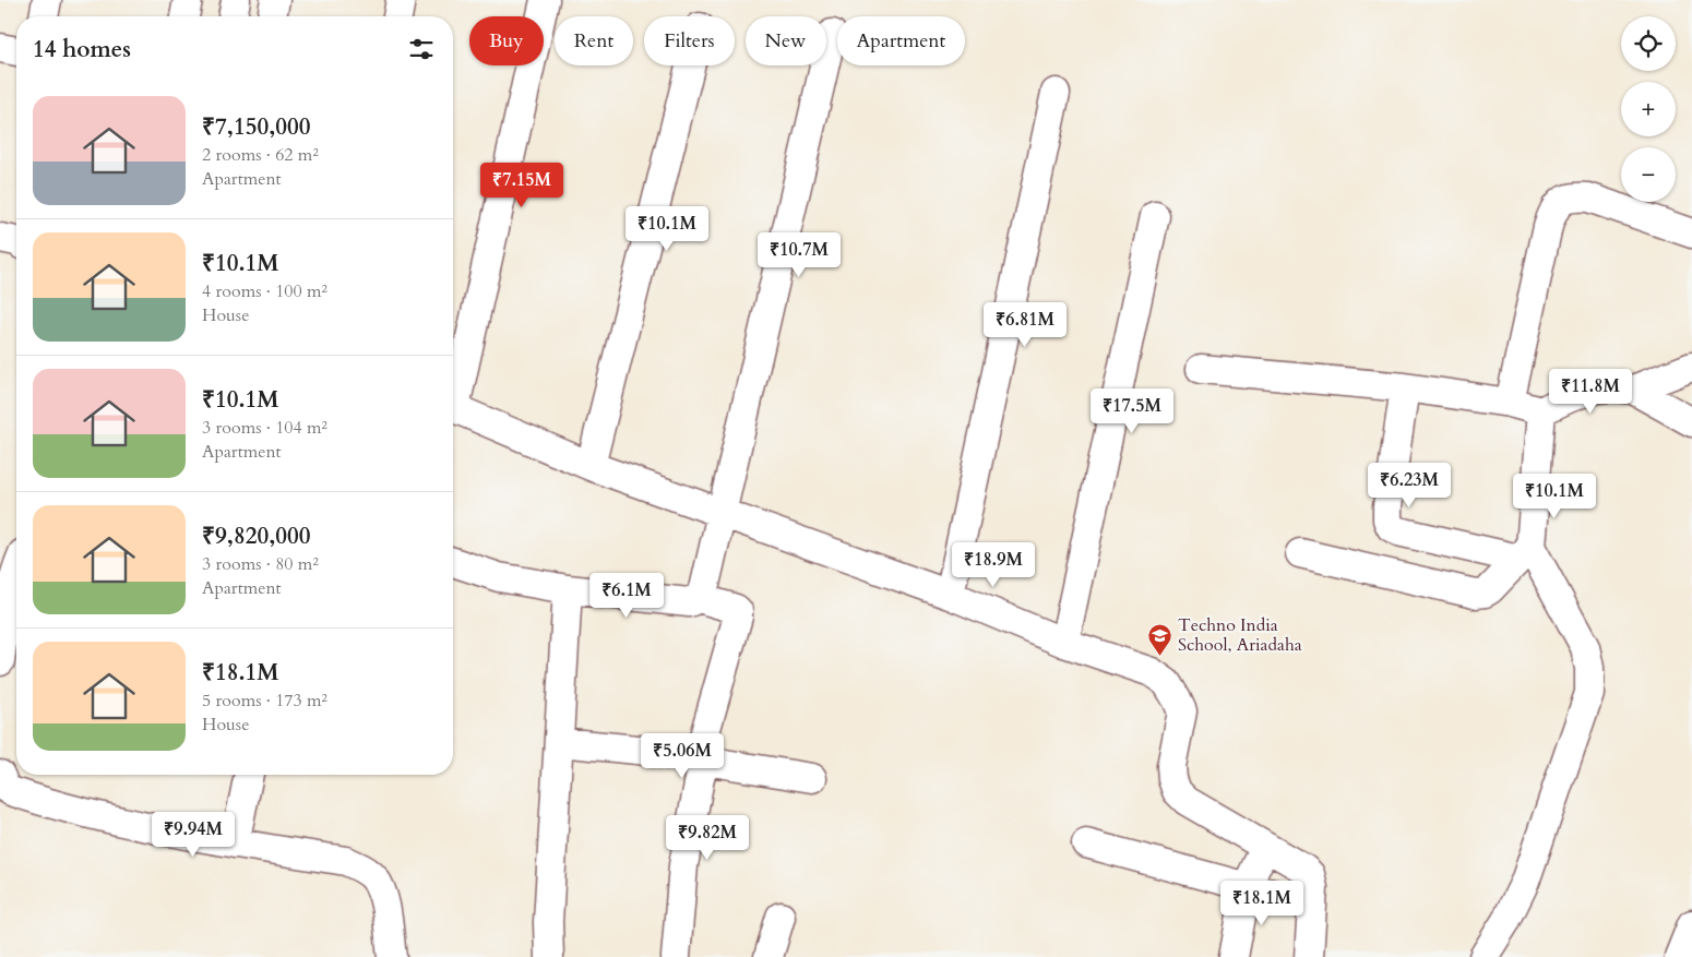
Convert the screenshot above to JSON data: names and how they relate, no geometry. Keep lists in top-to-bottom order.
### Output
{
  "places": {
    "school or university": ["Techno India School, Ariadaha"]
  },
  "page": {
    "map_buttons": ["+", "−"],
    "chip": [
      "Buy",
      "Rent",
      "Filters",
      "New",
      "Apartment"
    ],
    "heading": "14 homes",
    "list": [
      {
        "name": "₹7,150,000",
        "note": "2 rooms · 62 m² · Apartment"
      },
      {
        "name": "₹10.1M",
        "note": "4 rooms · 100 m² · House"
      },
      {
        "name": "₹10.1M",
        "note": "3 rooms · 104 m² · Apartment"
      },
      {
        "name": "₹9,820,000",
        "note": "3 rooms · 80 m² · Apartment"
      },
      {
        "name": "₹18.1M",
        "note": "5 rooms · 173 m² · House"
      }
    ],
    "price": [
      "₹7.15M",
      "₹10.1M",
      "₹10.7M",
      "₹6.81M",
      "₹11.8M",
      "₹17.5M",
      "₹6.23M",
      "₹10.1M",
      "₹18.9M",
      "₹6.1M",
      "₹5.06M",
      "₹9.94M",
      "₹9.82M",
      "₹18.1M"
    ]
  }
}
